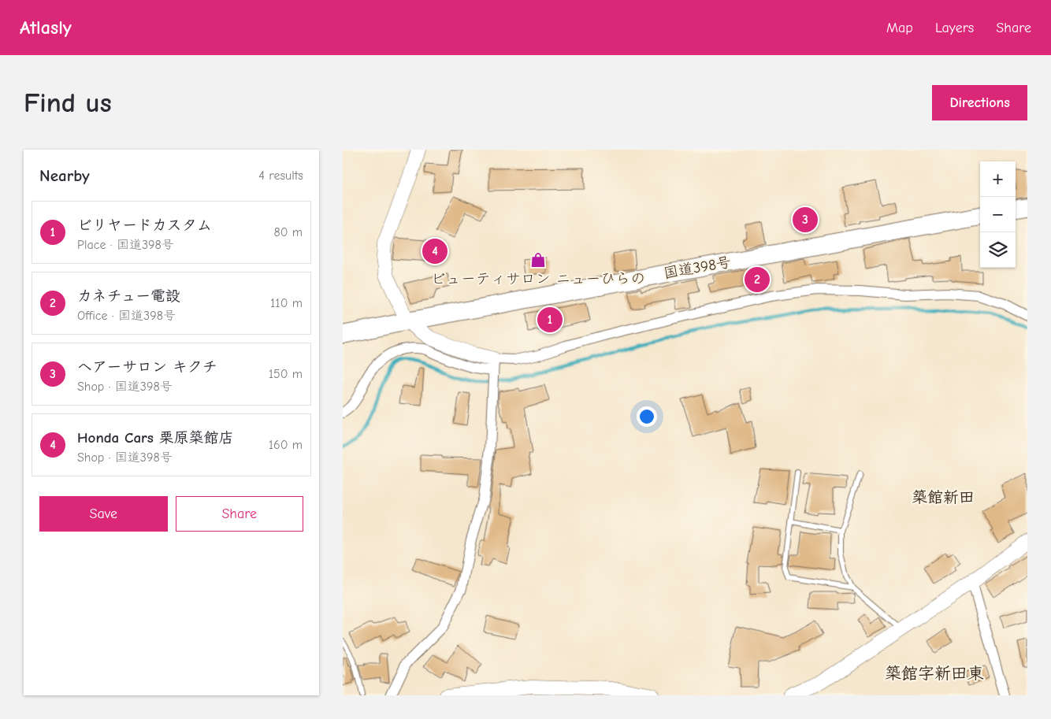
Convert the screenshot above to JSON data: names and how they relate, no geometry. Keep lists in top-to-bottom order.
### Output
{
  "streets": {
    "highway": ["国道398号"]
  },
  "districts": ["築館新田", "築館字新田東"],
  "places": {
    "shop": ["ビューティサロン ニューひらの"]
  },
  "page": {
    "header": "Atlasly",
    "nav": ["Map", "Layers", "Share"],
    "buttons": [
      "Directions",
      ["Save", "Share"]
    ],
    "title": "Find us",
    "heading": ["Nearby", "4 results"],
    "map_buttons": ["+", "−"],
    "list": [
      {
        "mark": "1",
        "name": "ビリヤードカスタム",
        "note": "Place · 国道398号",
        "value": "80 m"
      },
      {
        "mark": "2",
        "name": "カネチュー電設",
        "note": "Office · 国道398号",
        "value": "110 m"
      },
      {
        "mark": "3",
        "name": "ヘアーサロン キクチ",
        "note": "Shop · 国道398号",
        "value": "150 m"
      },
      {
        "mark": "4",
        "name": "Honda Cars 栗原築館店",
        "note": "Shop · 国道398号",
        "value": "160 m"
      }
    ],
    "pins": [
      "3",
      "4",
      "2",
      "1"
    ]
  }
}
